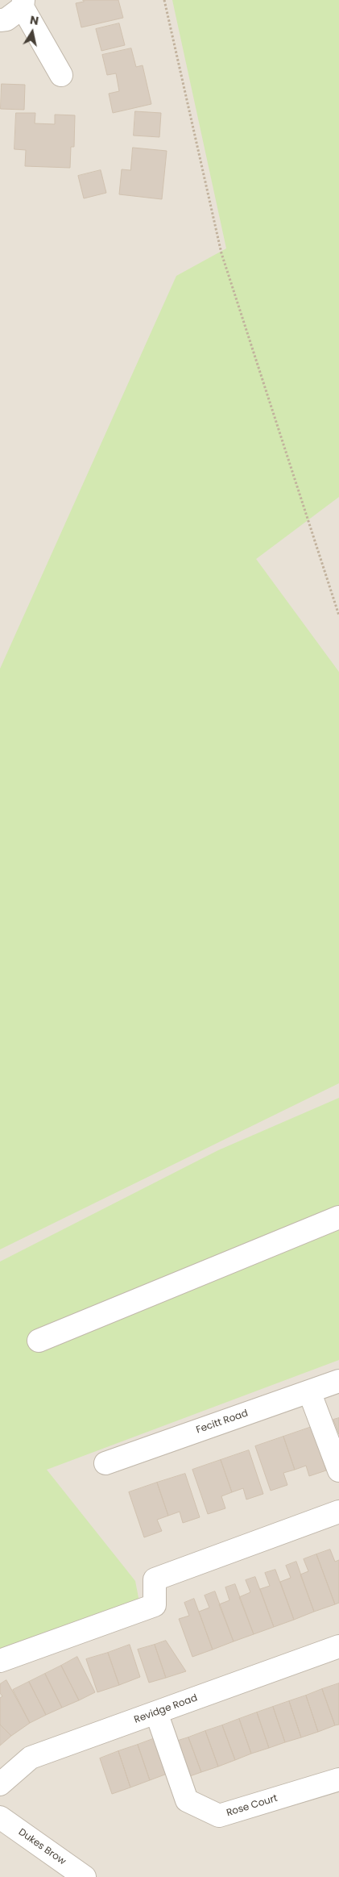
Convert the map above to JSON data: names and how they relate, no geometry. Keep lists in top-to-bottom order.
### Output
{
  "streets": {
    "street": [
      "Fecitt Road",
      "Revidge Road",
      "Rose Court",
      "Dukes Brow"
    ]
  },
  "crossings": [
    ["Revidge Road", "Rose Court"]
  ],
  "north": "top"
}
